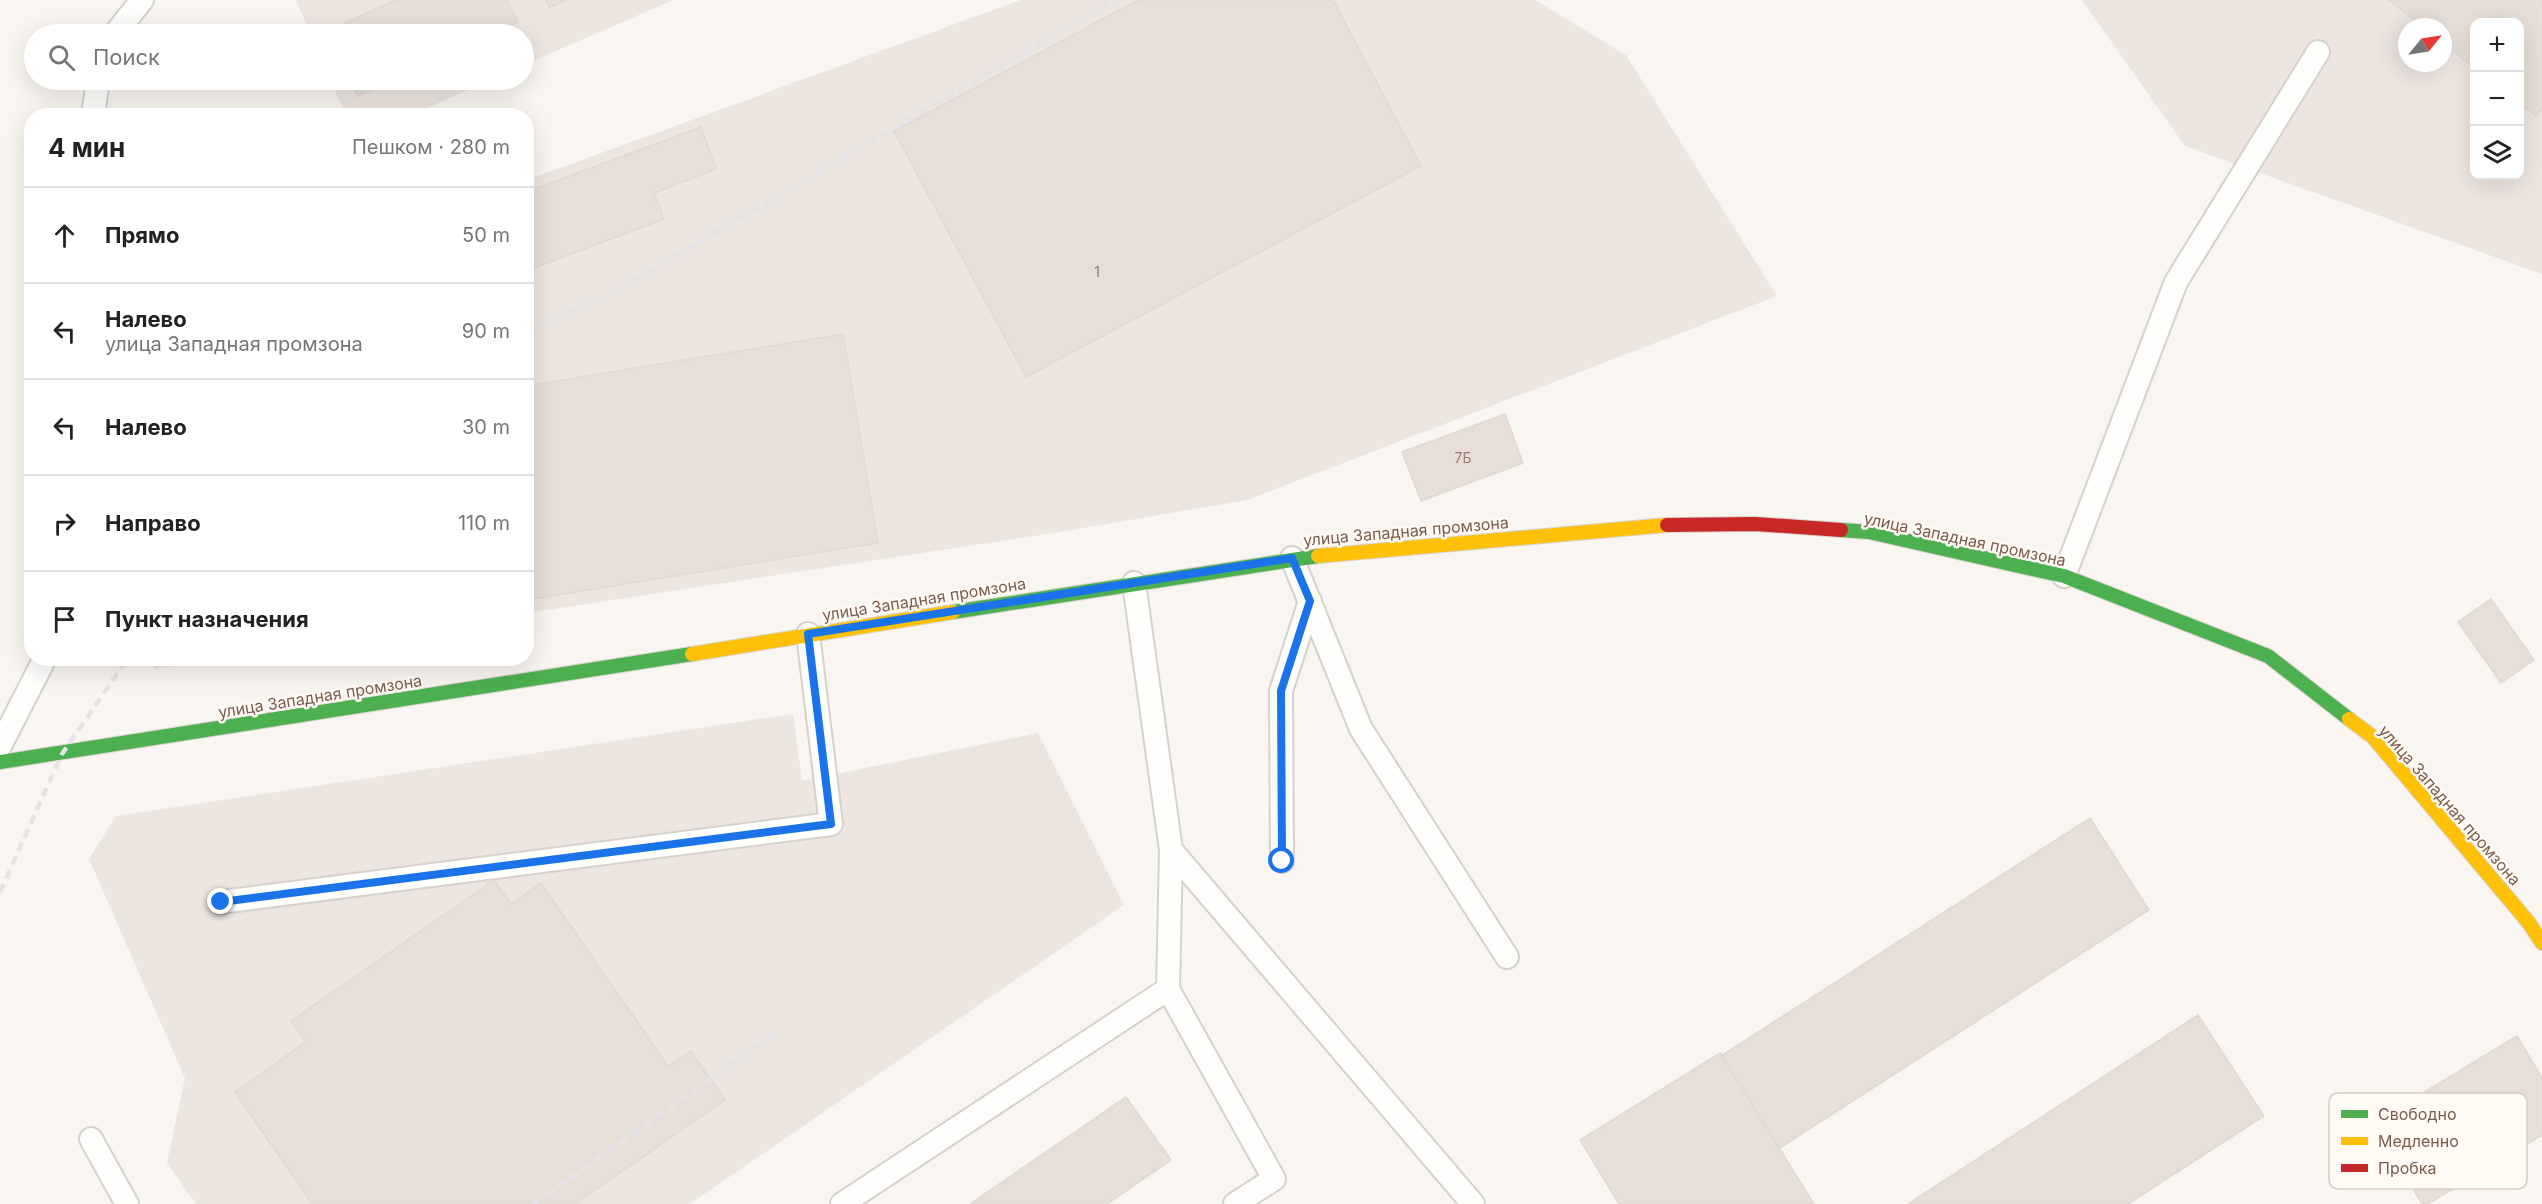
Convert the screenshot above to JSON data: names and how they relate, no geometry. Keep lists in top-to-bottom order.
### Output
{
  "streets": {
    "street": ["улица Западная промзона"]
  },
  "house_numbers": ["1", "7Б"],
  "legend": ["Свободно", "Медленно", "Пробка"],
  "north": "top right",
  "page": {
    "map_buttons": ["+", "−"],
    "search": "Поиск",
    "heading": ["4 мин", "Пешком · 280 m"],
    "list": [
      ["Прямо", "50 m"],
      ["Налево", "улица Западная промзона", "90 m"],
      ["Налево", "30 m"],
      ["Направо", "110 m"],
      "Пункт назначения"
    ]
  }
}
